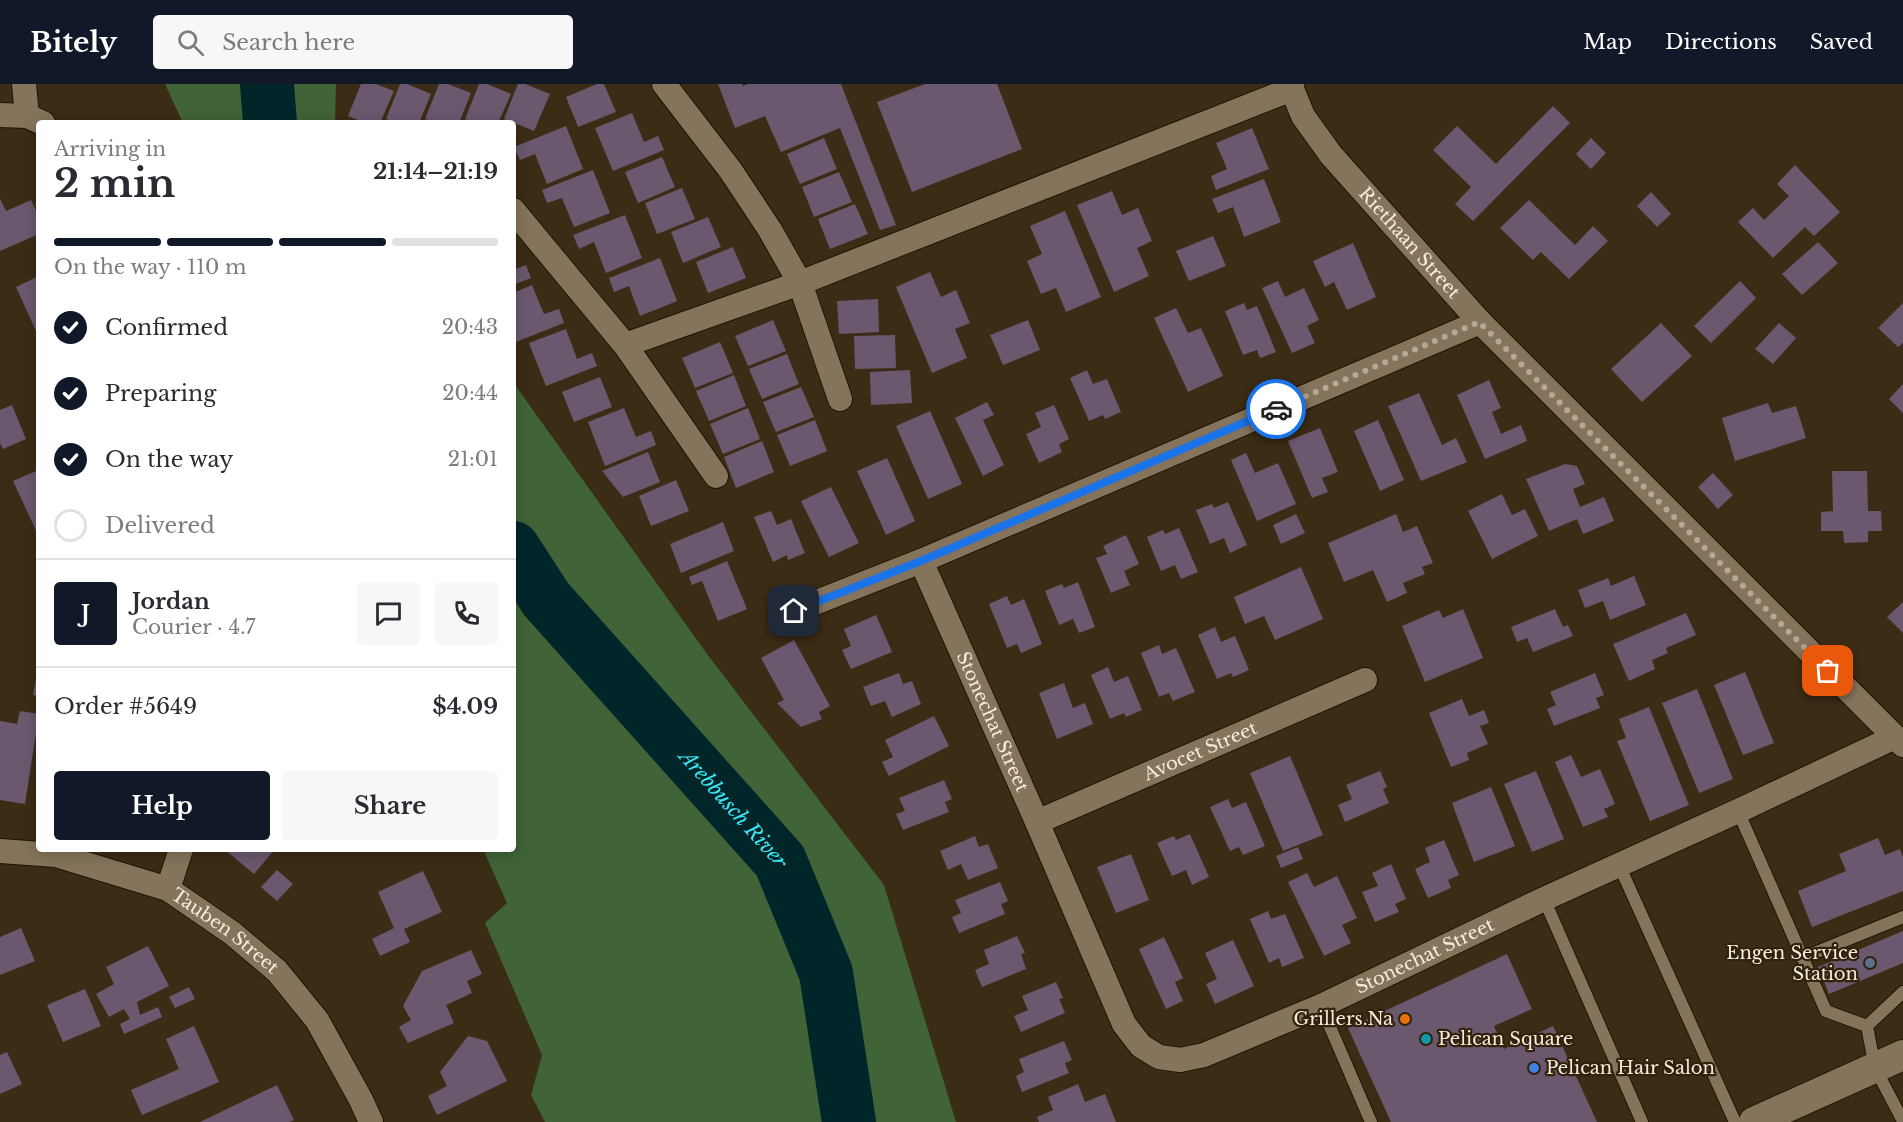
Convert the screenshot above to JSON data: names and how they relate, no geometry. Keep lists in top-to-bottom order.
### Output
{
  "streets": {
    "street": [
      "Riethaan Street",
      "Stonechat Street",
      "Avocet Street",
      "Tauben Street"
    ]
  },
  "crossings": [
    ["Riethaan Street", "Stonechat Street"],
    ["Stonechat Street", "Avocet Street"]
  ],
  "water": ["Arebbusch River"],
  "places": [
    "Engen Service Station",
    "Grillers.Na",
    "Pelican Square",
    "Pelican Hair Salon"
  ],
  "page": {
    "header": "Bitely",
    "search": "Search here",
    "nav": ["Map", "Directions", "Saved"],
    "heading": ["2 min", "Arriving in", "21:14–21:19"],
    "panel": [
      "Jordan",
      "Courier · 4.7",
      "Order #5649",
      "$4.09"
    ],
    "bar": "On the way · 110 m",
    "list": [
      ["Confirmed", "20:43"],
      ["Preparing", "20:44"],
      ["On the way", "21:01"],
      "Delivered"
    ],
    "round": "J",
    "buttons": ["Help", "Share"]
  }
}
